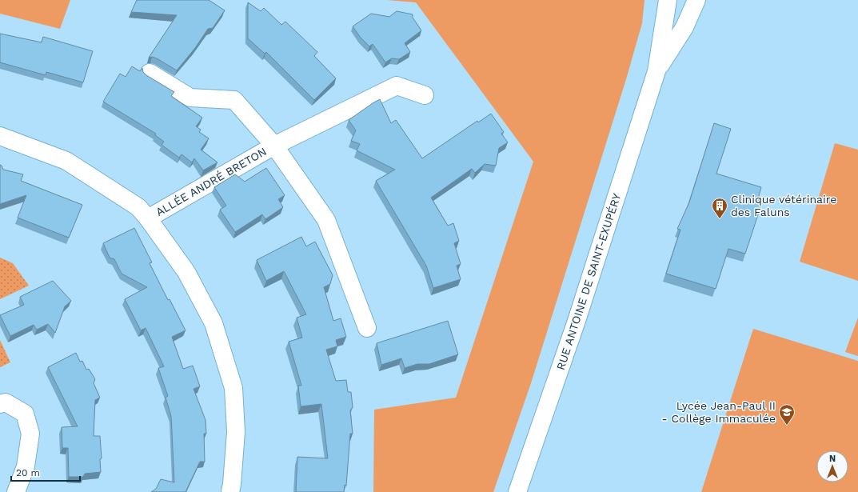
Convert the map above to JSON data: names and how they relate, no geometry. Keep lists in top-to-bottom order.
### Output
{
  "streets": {
    "street": ["ALLÉE ANDRÉ BRETON", "RUE ANTOINE DE SAINT-EXUPÉRY"]
  },
  "places": {
    "building": ["Clinique vétérinaire des Faluns"],
    "school or university": ["Lycée Jean-Paul II - Collège Immaculée"]
  },
  "scale_bar": "20 m",
  "north": "top"
}
